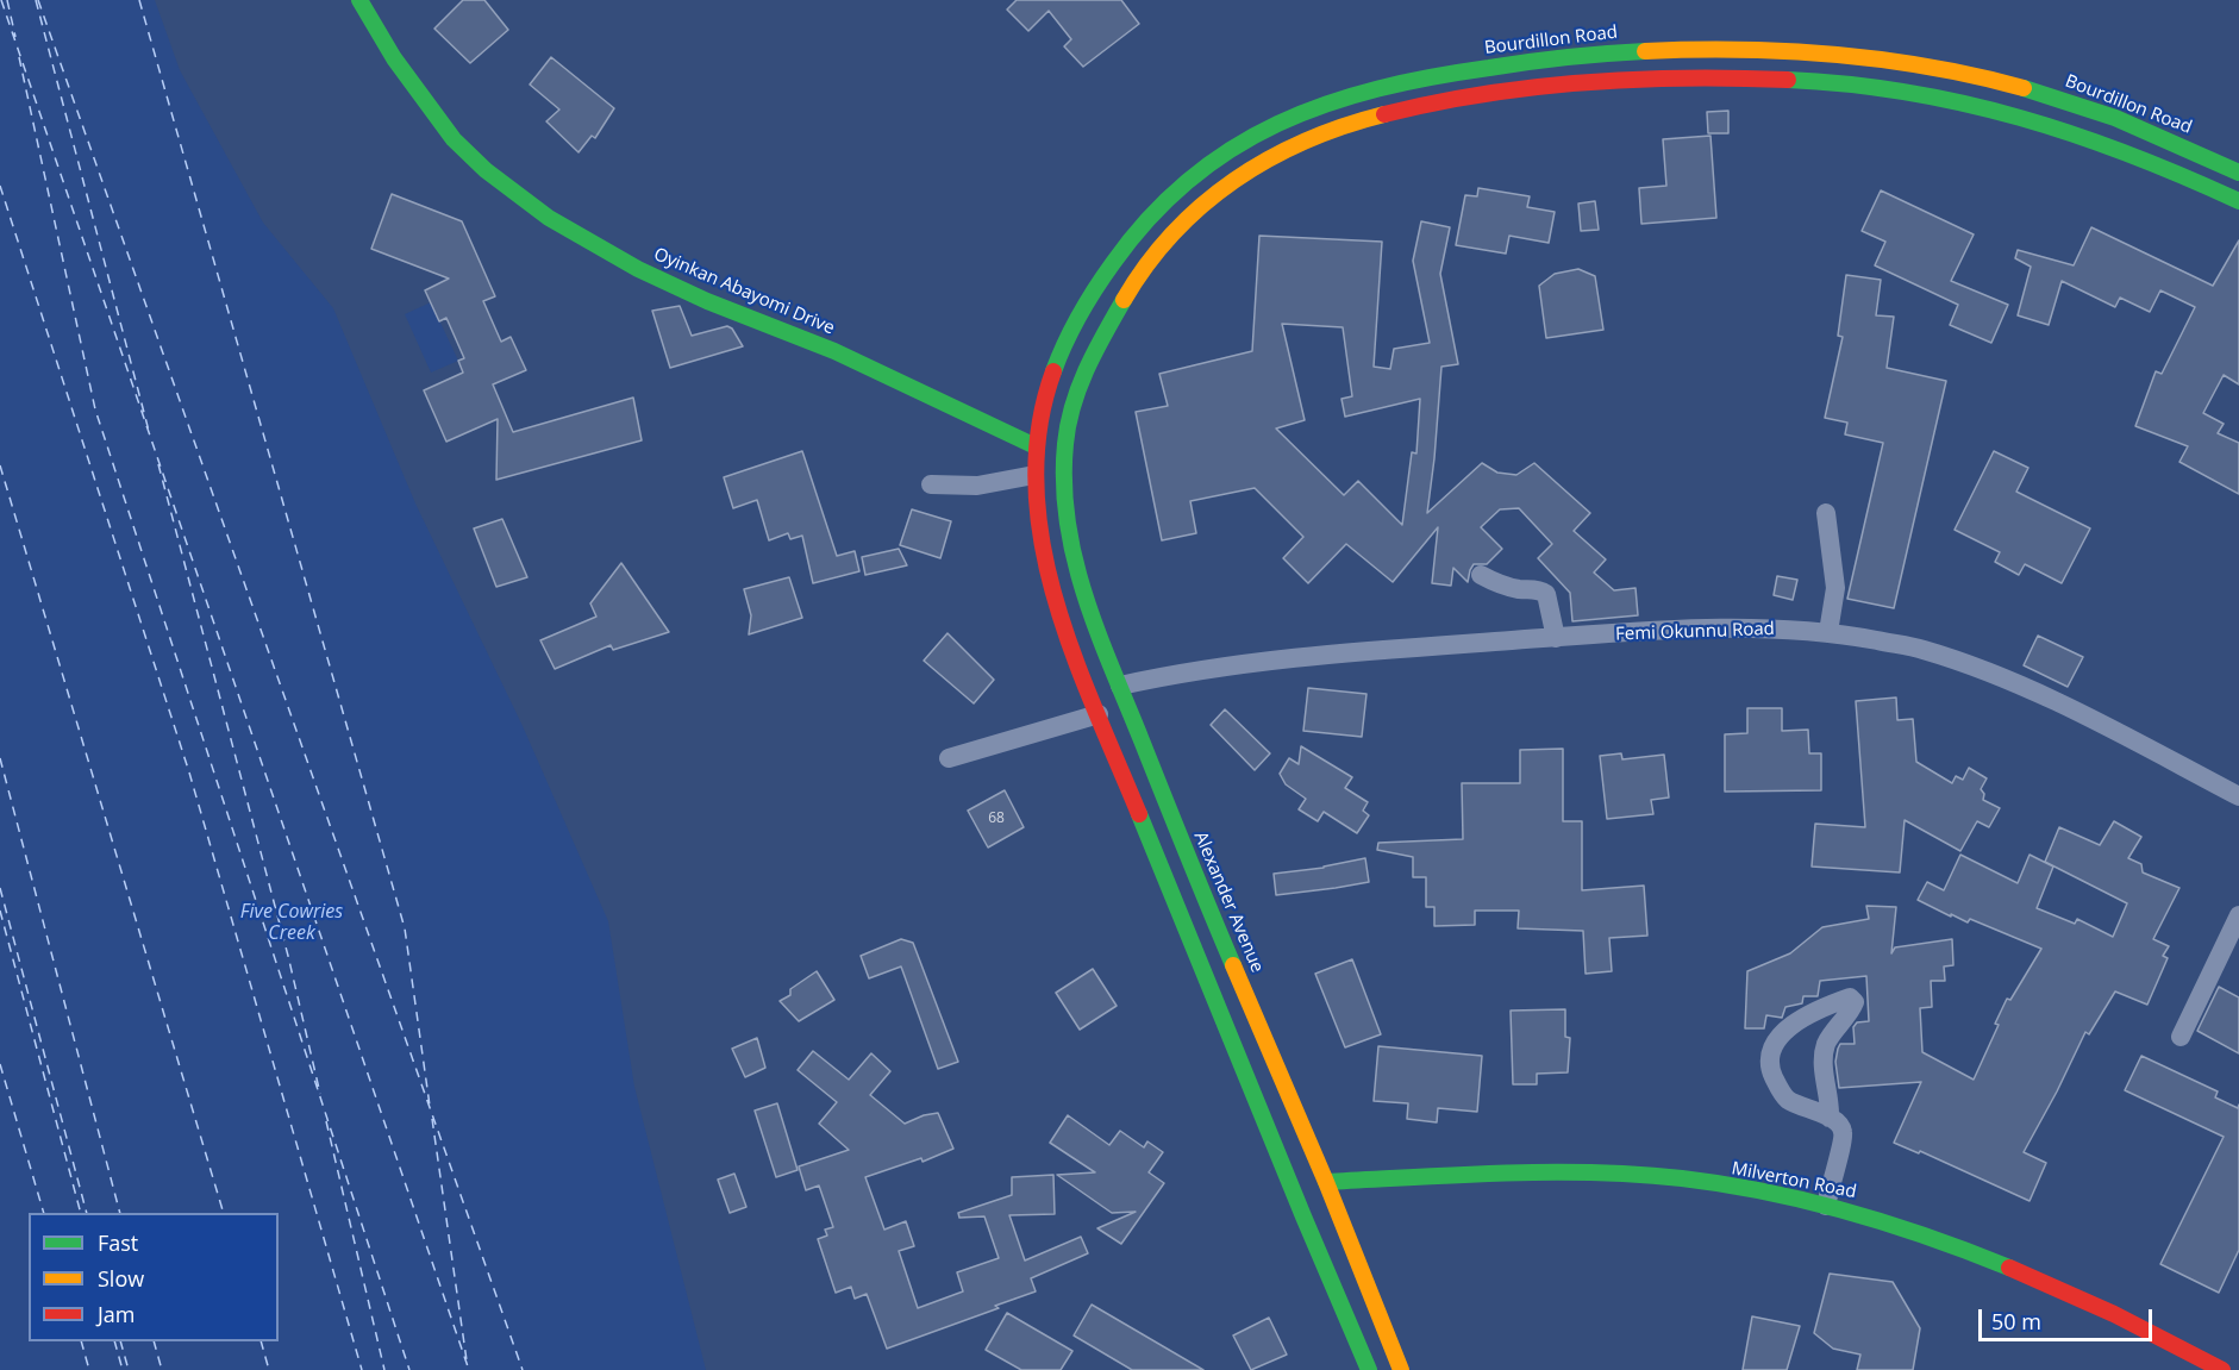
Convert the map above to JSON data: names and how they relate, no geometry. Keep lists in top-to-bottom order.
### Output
{
  "streets": {
    "main road": [
      "Bourdillon Road",
      "Oyinkan Abayomi Drive",
      "Alexander Avenue",
      "Milverton Road"
    ],
    "street": ["Femi Okunnu Road"]
  },
  "crossings": [
    ["Bourdillon Road", "Oyinkan Abayomi Drive"],
    ["Femi Okunnu Road", "Alexander Avenue"],
    ["Alexander Avenue", "Milverton Road"]
  ],
  "water": ["Five Cowries Creek"],
  "house_numbers": ["68"],
  "legend": ["Fast", "Slow", "Jam"],
  "scale_bar": "50 m"
}
